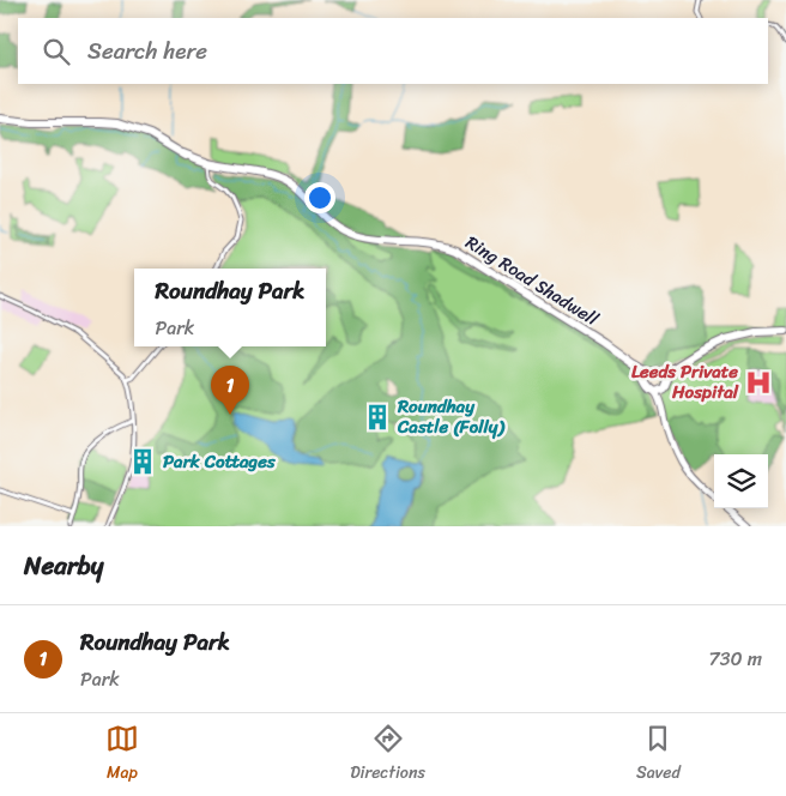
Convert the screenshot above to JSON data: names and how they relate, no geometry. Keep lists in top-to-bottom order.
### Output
{
  "streets": {
    "highway": ["Ring Road Shadwell"]
  },
  "places": {
    "hospital": ["Leeds Private Hospital"],
    "building": ["Roundhay Castle (Folly)", "Park Cottages"]
  },
  "page": {
    "search": "Search here",
    "popup": ["Roundhay Park", "Park"],
    "pins": "1",
    "heading": "Nearby",
    "list": [
      {
        "mark": "1",
        "name": "Roundhay Park",
        "note": "Park",
        "value": "730 m"
      }
    ],
    "nav": ["Map", "Directions", "Saved"]
  }
}
